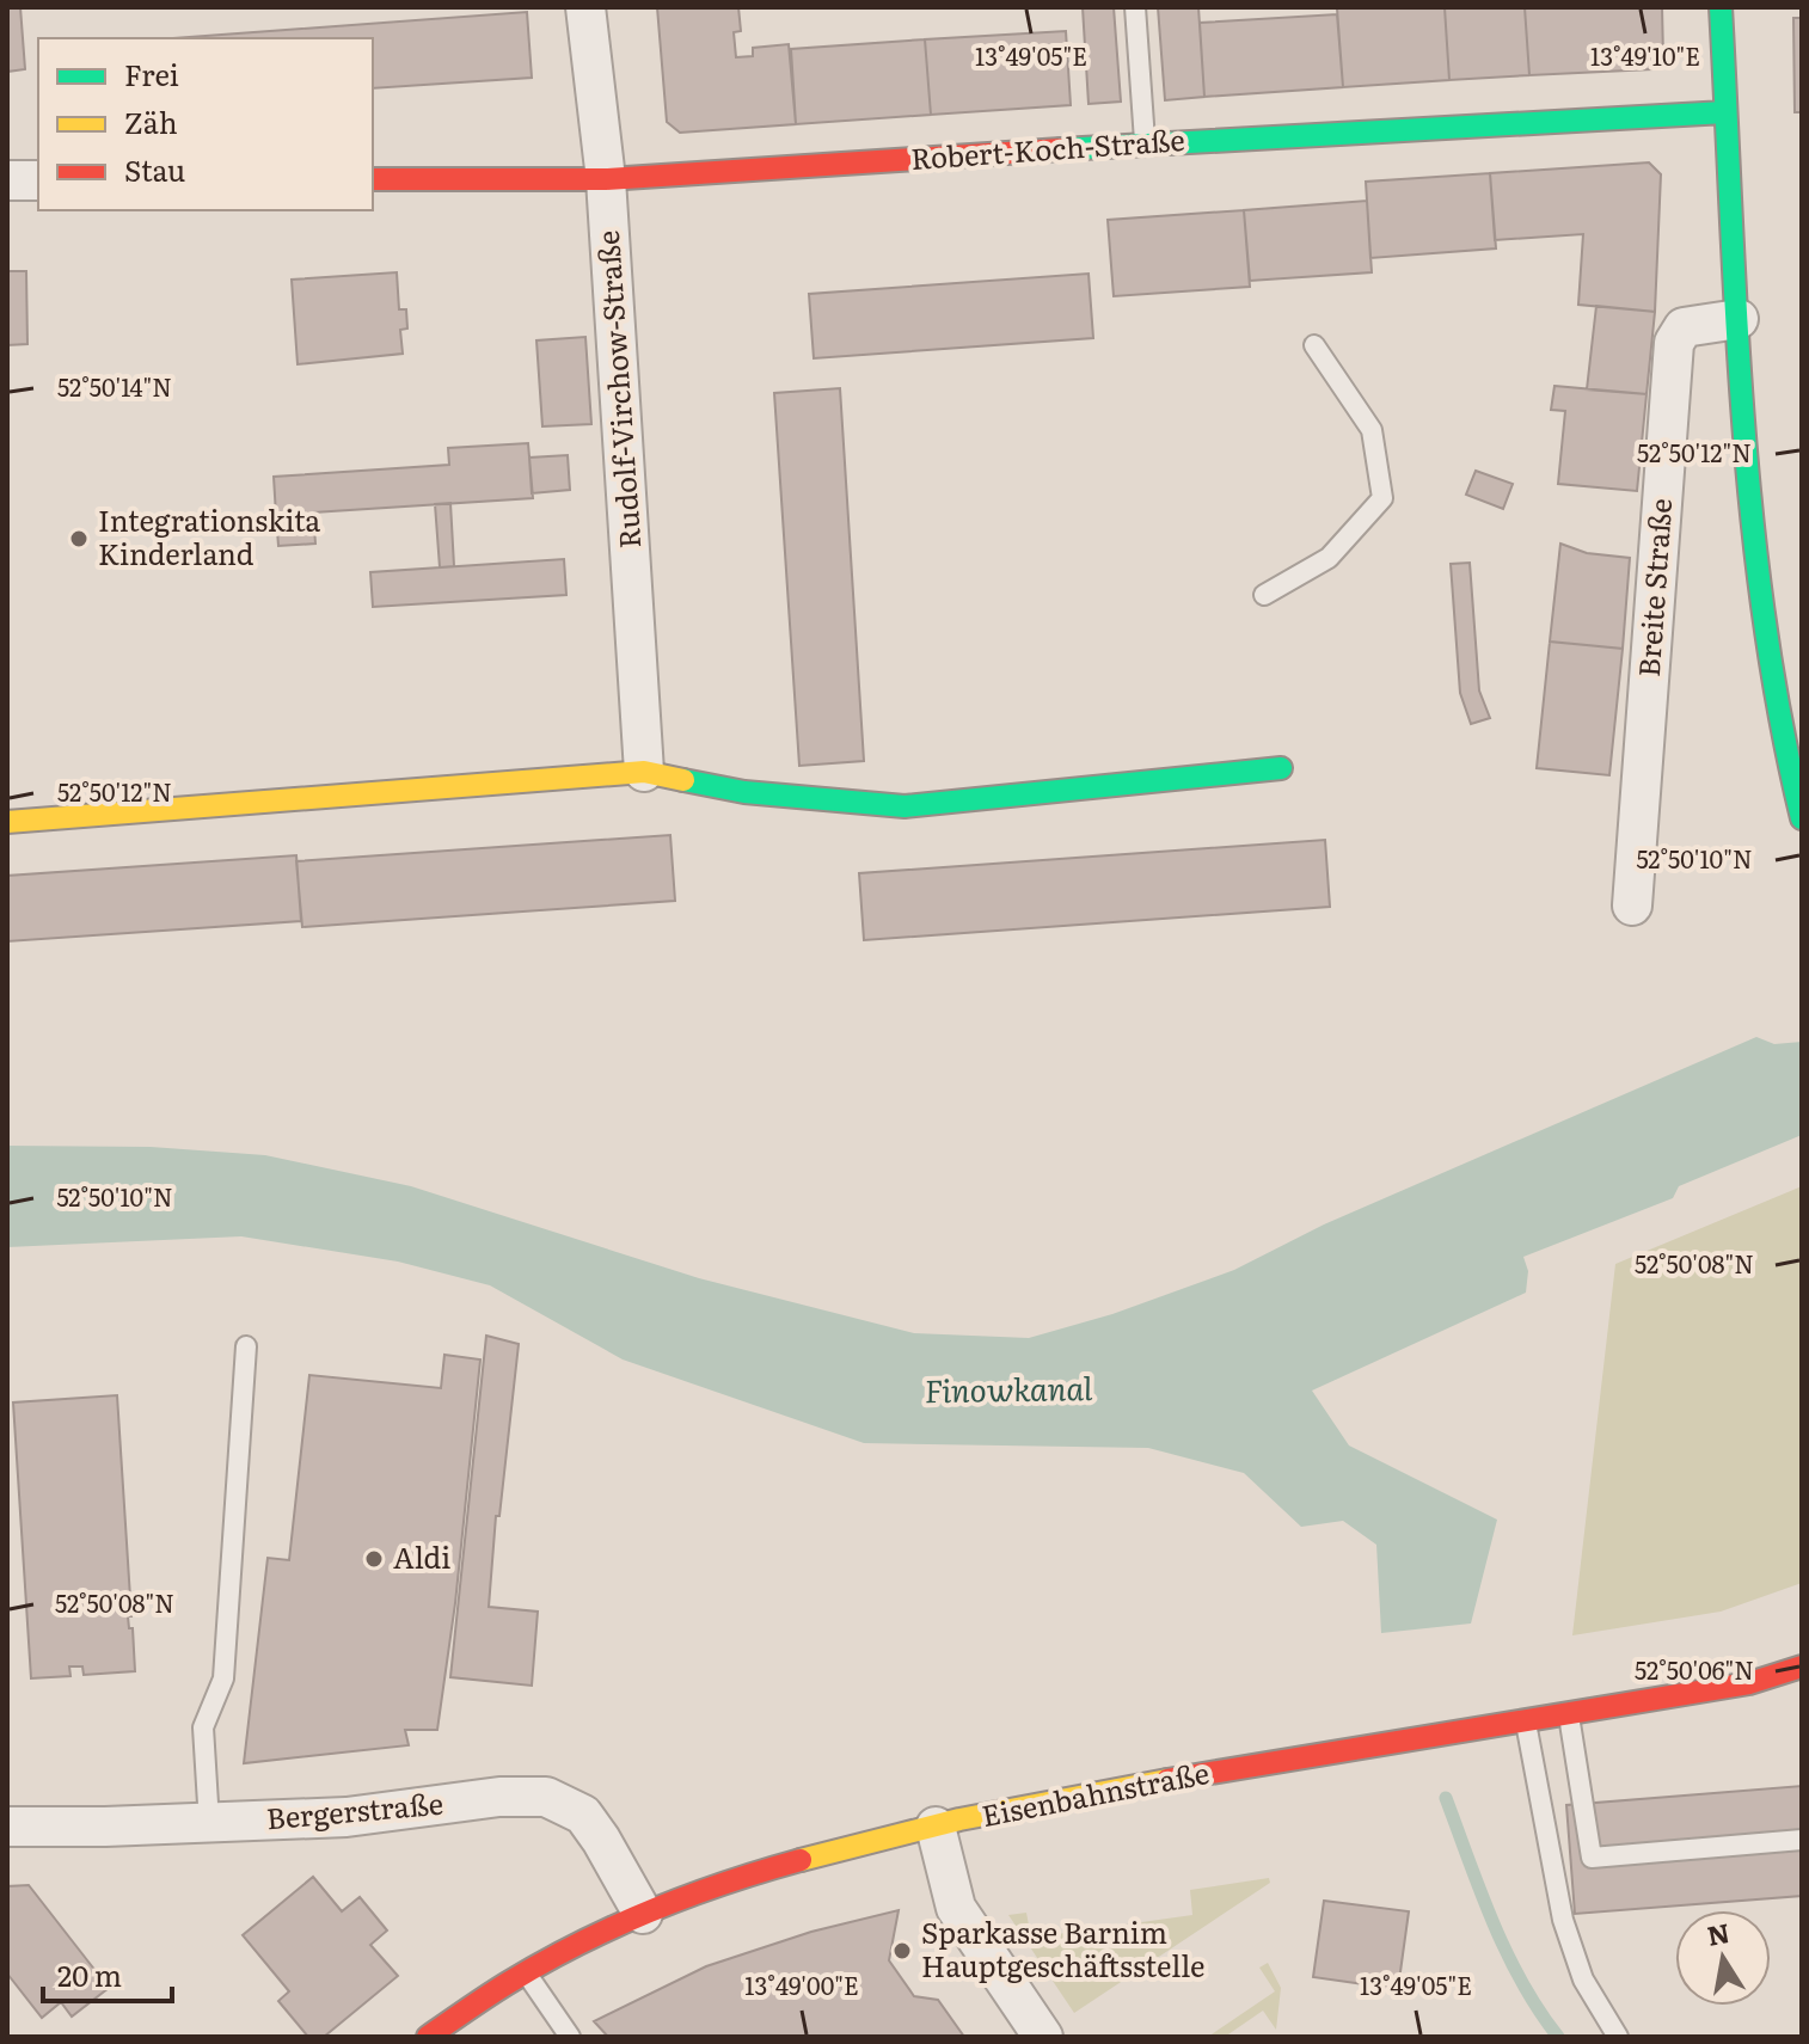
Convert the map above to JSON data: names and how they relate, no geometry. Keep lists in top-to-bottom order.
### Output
{
  "streets": {
    "street": [
      "Robert-Koch-Straße",
      "Rudolf-Virchow-Straße",
      "Breite Straße",
      "Eisenbahnstraße",
      "Bergerstraße"
    ]
  },
  "crossings": [
    ["Robert-Koch-Straße", "Rudolf-Virchow-Straße"],
    ["Eisenbahnstraße", "Bergerstraße"]
  ],
  "water": ["Finowkanal"],
  "places": ["Integrationskita Kinderland", "Aldi", "Sparkasse Barnim Hauptgeschäftsstelle"],
  "legend": ["Frei", "Zäh", "Stau"],
  "scale_bar": "20 m",
  "north": "top",
  "coordinates": [
    "13°49'05\"E",
    "13°49'10\"E",
    "52°50'14\"N",
    "52°50'12\"N",
    "52°50'10\"N",
    "52°50'08\"N",
    "52°50'06\"N",
    "13°49'00\"E"
  ]
}
